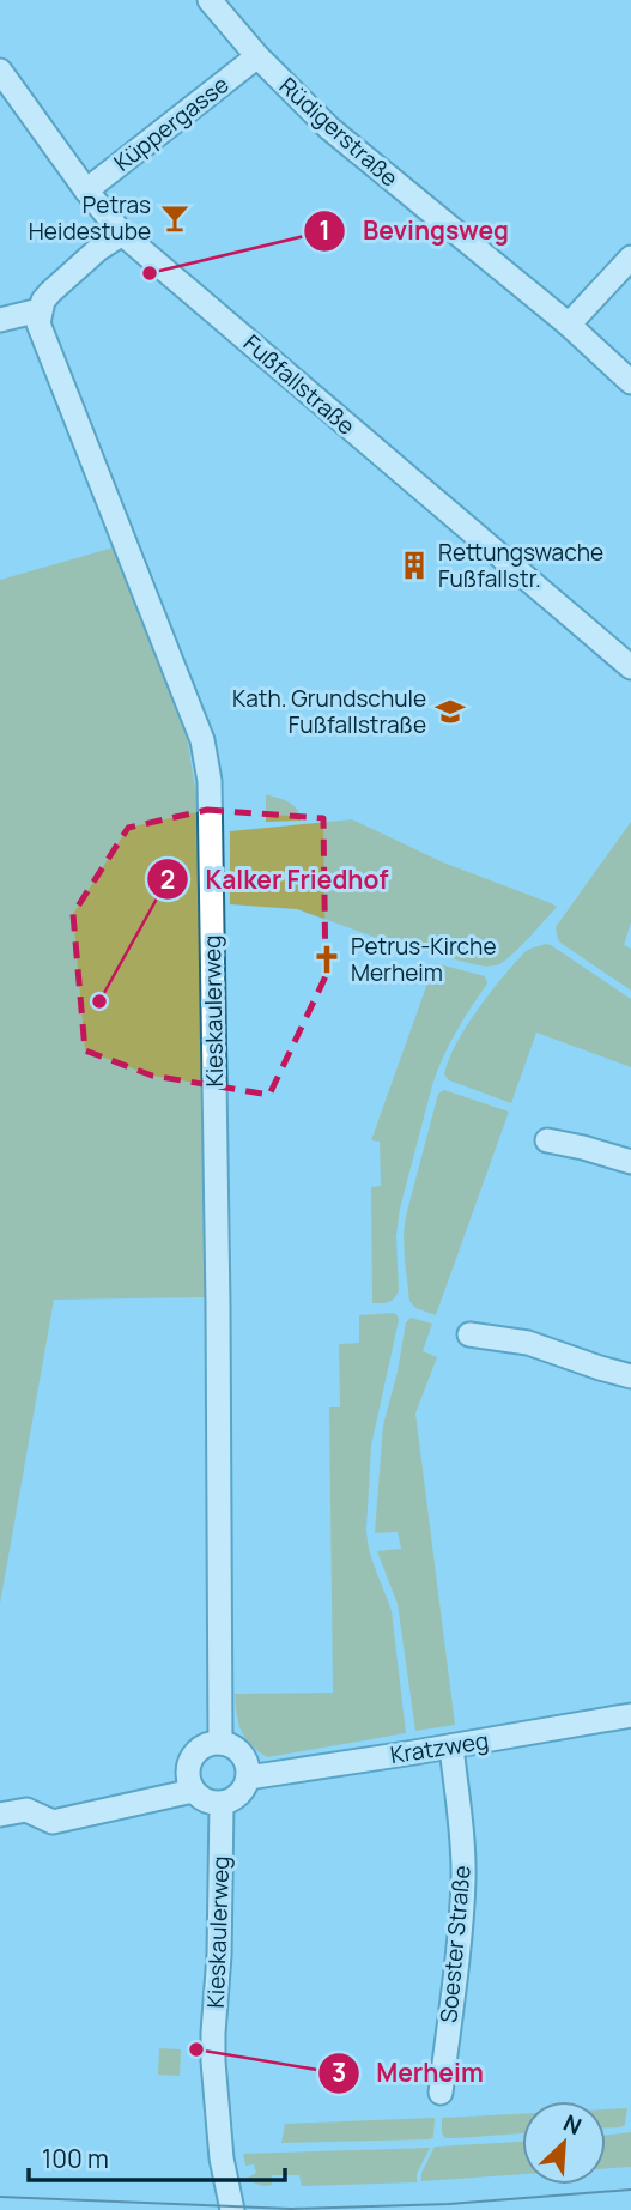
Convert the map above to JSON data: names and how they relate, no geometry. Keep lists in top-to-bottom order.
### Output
{
  "streets": {
    "street": [
      "Küppergasse",
      "Rüdigerstraße",
      "Fußfallstraße",
      "Kieskaulerweg",
      "Kratzweg",
      "Soester Straße"
    ]
  },
  "crossings": [
    ["Küppergasse", "Rüdigerstraße"],
    ["Küppergasse", "Fußfallstraße"],
    ["Kieskaulerweg", "Kratzweg"],
    ["Kratzweg", "Soester Straße"]
  ],
  "places": {
    "bar": ["Petras Heidestube"],
    "other": ["Bevingsweg", "Kalker Friedhof", "Merheim"],
    "building": ["Rettungswache Fußfallstr."],
    "school or university": ["Kath. Grundschule Fußfallstraße"],
    "church": ["Petrus-Kirche Merheim"]
  },
  "scale_bar": "100 m",
  "north": "top right"
}
